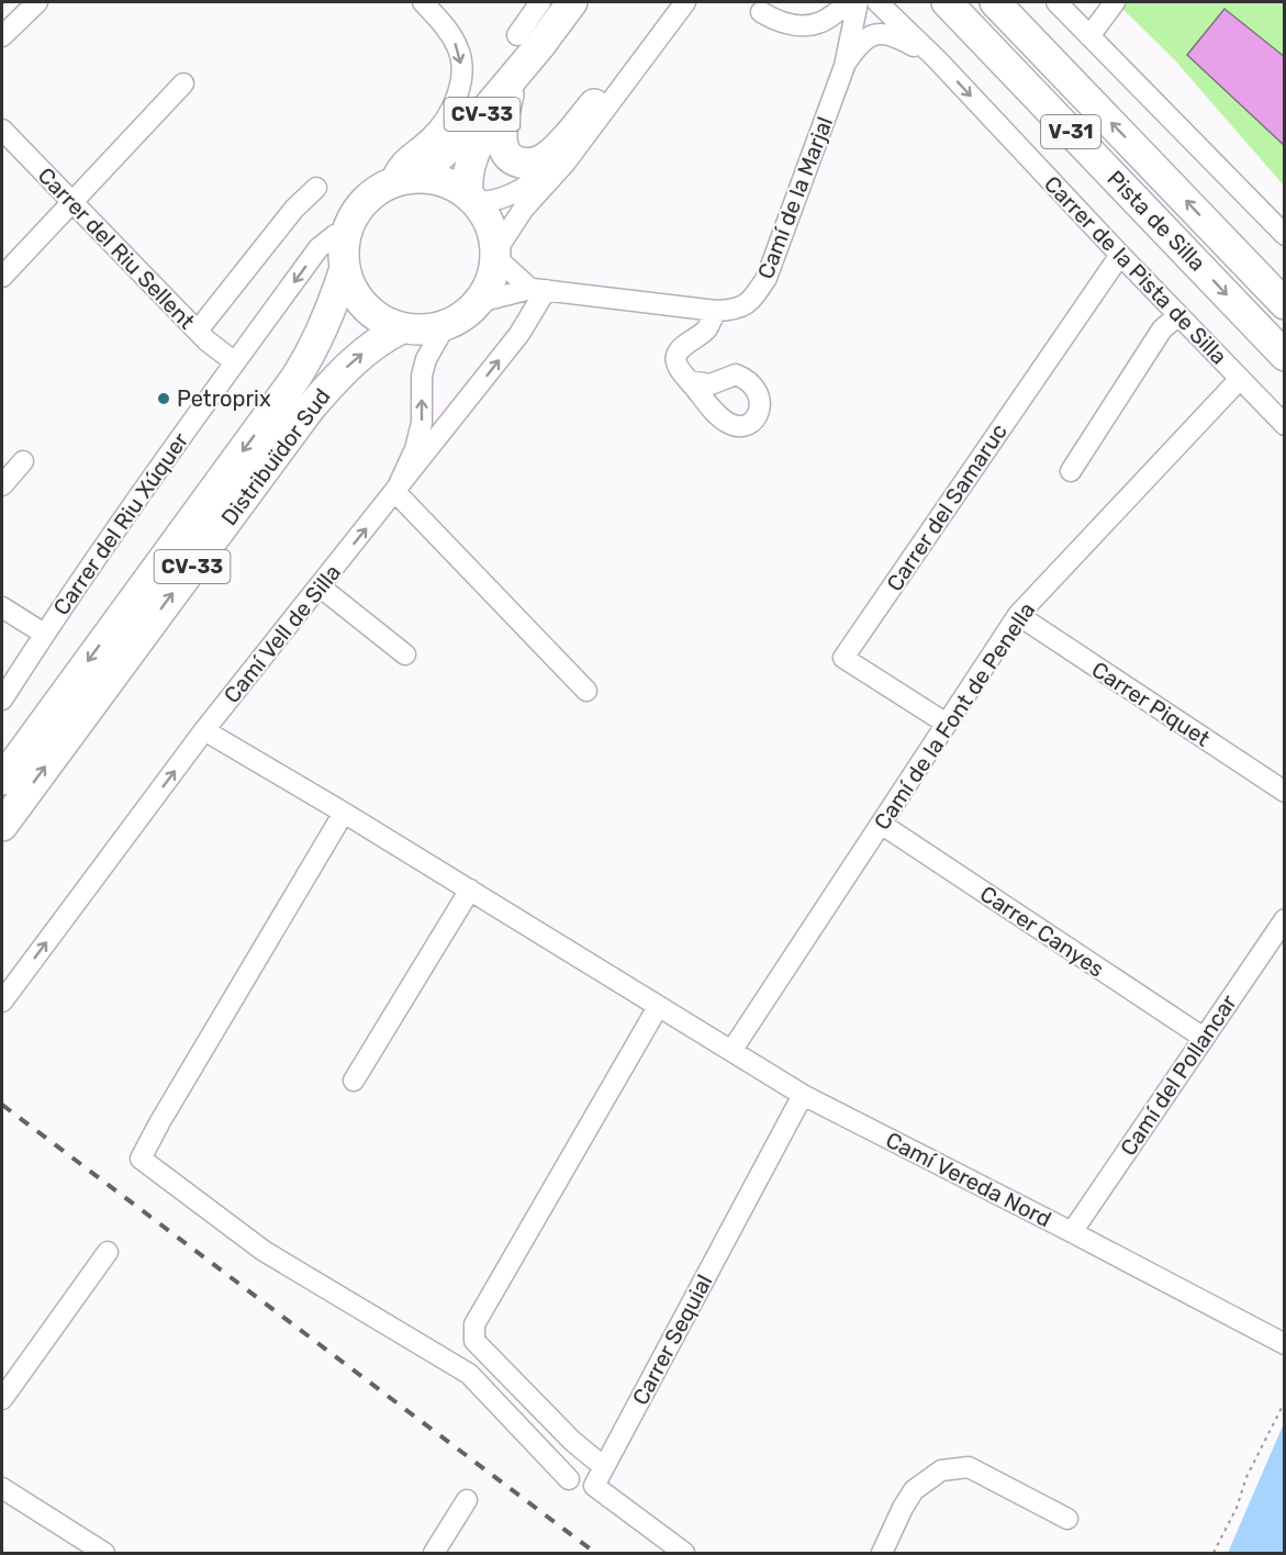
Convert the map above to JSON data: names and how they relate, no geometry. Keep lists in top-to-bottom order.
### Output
{
  "streets": {
    "highway": [
      "CV-33",
      "V-31",
      "Pista de Silla",
      "Distribuïdor Sud"
    ],
    "street": [
      "Camí de la Marjal",
      "Carrer del Riu Sellent",
      "Carrer de la Pista de Silla",
      "Carrer del Samaruc",
      "Carrer del Riu Xúquer",
      "Camí Vell de Silla",
      "Carrer Piquet",
      "Camí de la Font de Penella",
      "Carrer Canyes",
      "Camí del Pollancar",
      "Camí Vereda Nord",
      "Carrer Sequial"
    ]
  },
  "crossings": [
    ["CV-33", "Camí de la Marjal"],
    ["CV-33", "Distribuïdor Sud"],
    ["CV-33", "Carrer del Riu Xúquer"],
    ["Camí de la Marjal", "Carrer de la Pista de Silla"],
    ["Camí de la Marjal", "Distribuïdor Sud"],
    ["Camí de la Marjal", "Carrer del Riu Xúquer"],
    ["Camí de la Marjal", "Camí Vell de Silla"],
    ["Carrer del Riu Sellent", "Carrer del Riu Xúquer"],
    ["Carrer de la Pista de Silla", "Carrer del Samaruc"],
    ["Carrer de la Pista de Silla", "Camí de la Font de Penella"],
    ["Distribuïdor Sud", "Carrer del Riu Xúquer"],
    ["Carrer del Samaruc", "Camí de la Font de Penella"],
    ["Carrer Piquet", "Camí de la Font de Penella"],
    ["Camí de la Font de Penella", "Carrer Canyes"],
    ["Camí de la Font de Penella", "Camí Vereda Nord"],
    ["Carrer Canyes", "Camí del Pollancar"],
    ["Camí del Pollancar", "Camí Vereda Nord"],
    ["Camí Vereda Nord", "Carrer Sequial"]
  ],
  "one_way": ["Camí Vell de Silla"],
  "places": ["Petroprix"]
}
